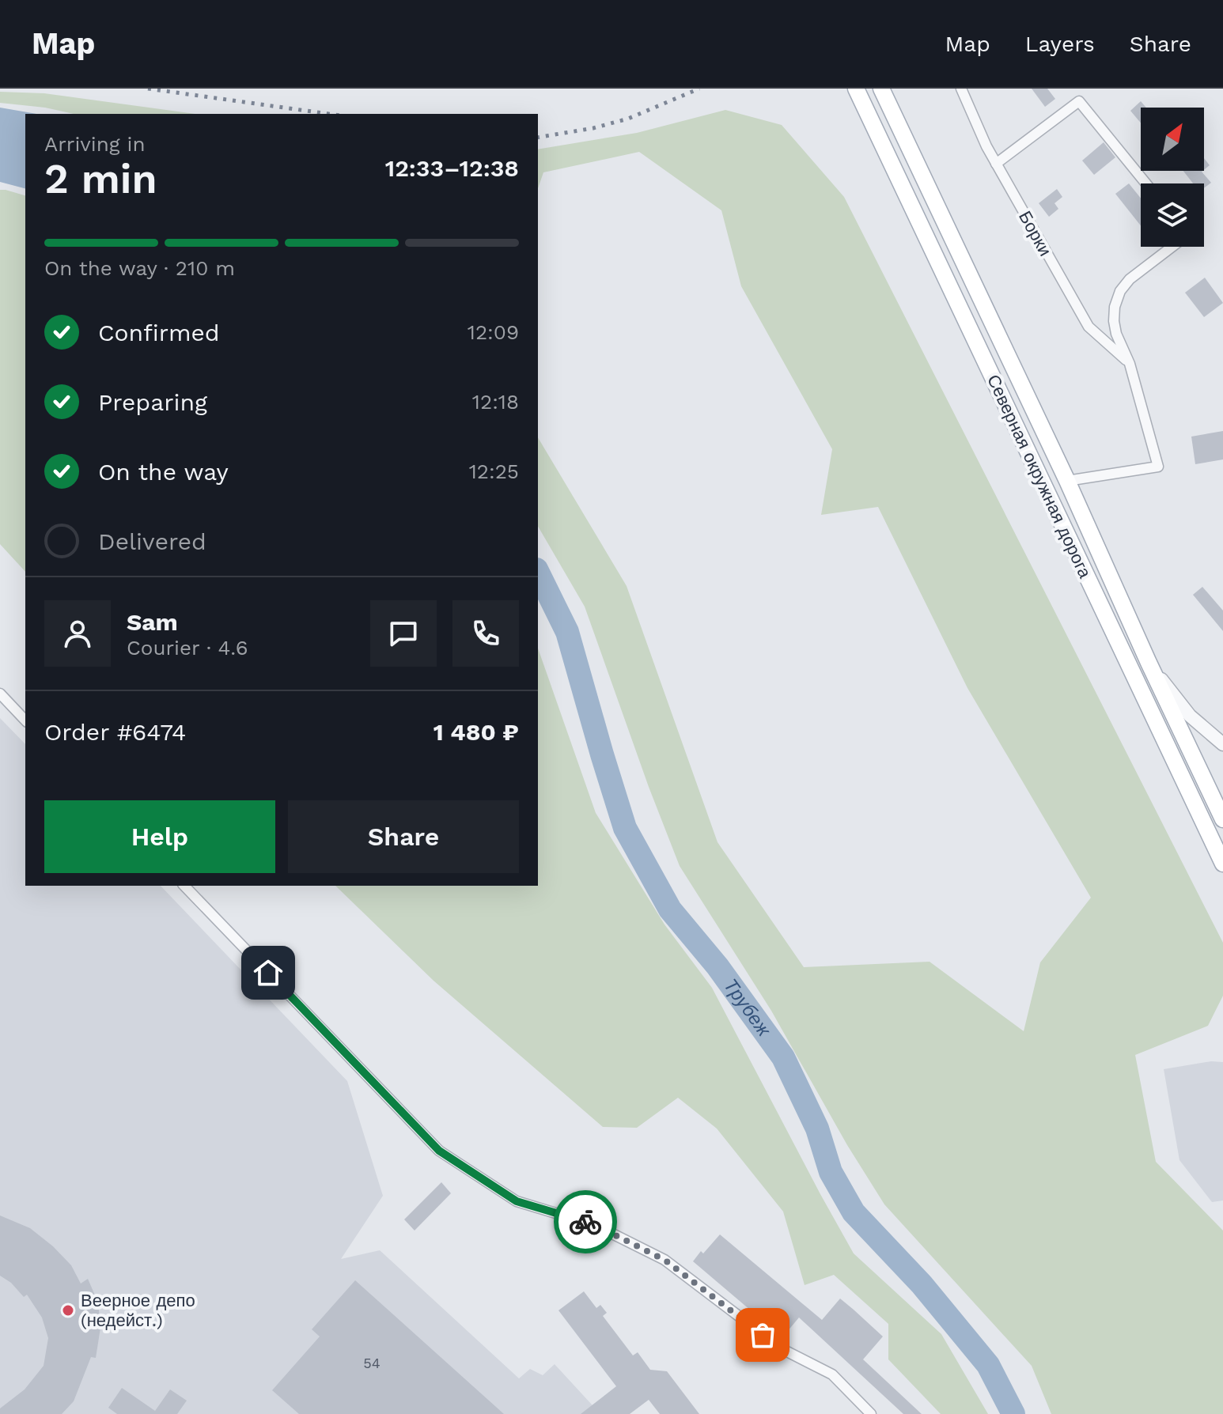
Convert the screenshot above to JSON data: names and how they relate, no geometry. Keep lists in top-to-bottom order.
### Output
{
  "streets": {
    "main road": ["Северная окружная дорога"],
    "street": ["Борки"]
  },
  "water": ["Трубеж"],
  "places": ["Веерное депо (недейст.)"],
  "house_numbers": ["54"],
  "north": "top right",
  "page": {
    "header": "Map",
    "nav": ["Map", "Layers", "Share"],
    "heading": ["2 min", "Arriving in", "12:33–12:38"],
    "panel": [
      "Sam",
      "Courier · 4.6",
      "Order #6474",
      "1 480 ₽"
    ],
    "bar": "On the way · 210 m",
    "list": [
      ["Confirmed", "12:09"],
      ["Preparing", "12:18"],
      ["On the way", "12:25"],
      "Delivered"
    ],
    "buttons": ["Help", "Share"]
  }
}
